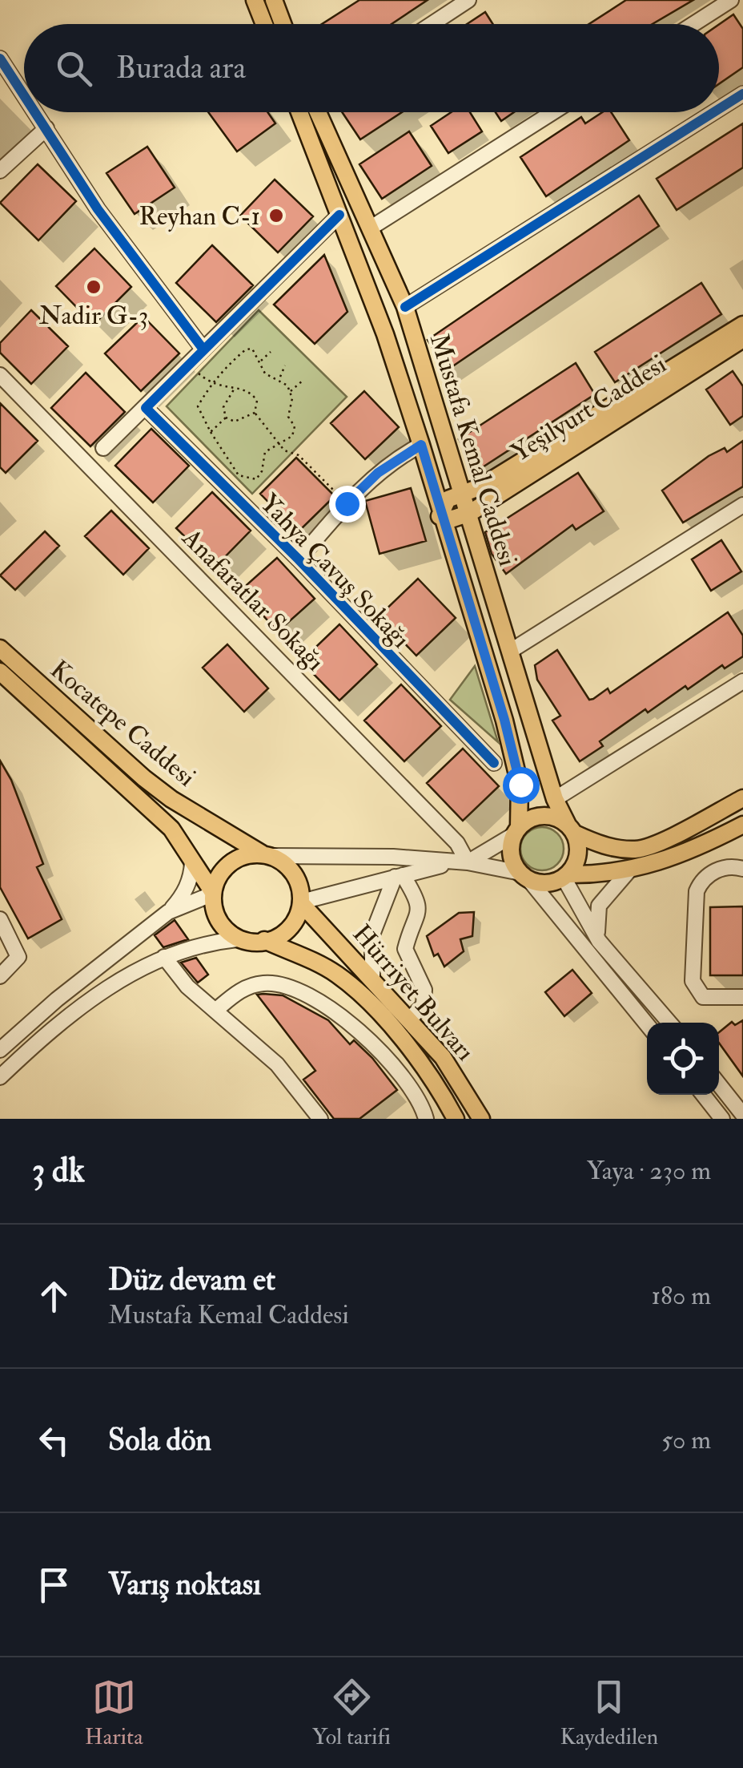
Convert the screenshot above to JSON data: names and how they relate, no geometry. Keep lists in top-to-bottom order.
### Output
{
  "streets": {
    "main road": [
      "Yeşilyurt Caddesi",
      "Mustafa Kemal Caddesi",
      "Kocatepe Caddesi",
      "Hürriyet Bulvarı"
    ],
    "street": ["Yahya Çavuş Sokağı", "Anafaratlar Sokağı"]
  },
  "crossings": [
    ["Yeşilyurt Caddesi", "Mustafa Kemal Caddesi"],
    ["Kocatepe Caddesi", "Hürriyet Bulvarı"]
  ],
  "places": ["Reyhan C-1", "Nadir G-3"],
  "page": {
    "search": "Burada ara",
    "heading": ["3 dk", "Yaya · 230 m"],
    "list": [
      ["Düz devam et", "Mustafa Kemal Caddesi", "180 m"],
      ["Sola dön", "50 m"],
      "Varış noktası"
    ],
    "nav": ["Harita", "Yol tarifi", "Kaydedilen"]
  }
}
